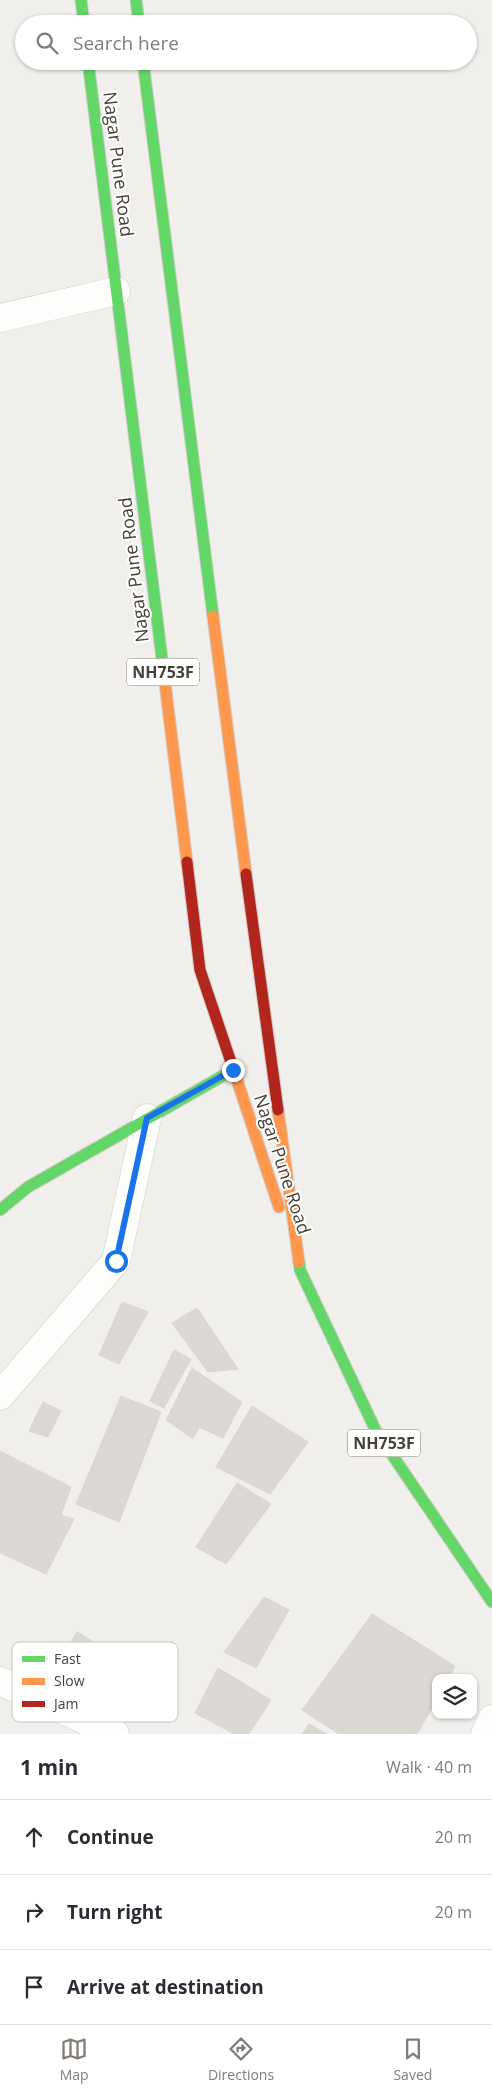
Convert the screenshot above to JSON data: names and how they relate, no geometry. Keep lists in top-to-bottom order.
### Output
{
  "streets": {
    "main road": ["Nagar Pune Road", "NH753F"]
  },
  "crossings": [
    ["Nagar Pune Road", "NH753F"]
  ],
  "legend": ["Fast", "Slow", "Jam"],
  "page": {
    "search": "Search here",
    "heading": ["1 min", "Walk · 40 m"],
    "list": [
      ["Continue", "20 m"],
      ["Turn right", "20 m"],
      "Arrive at destination"
    ],
    "nav": ["Map", "Directions", "Saved"]
  }
}
